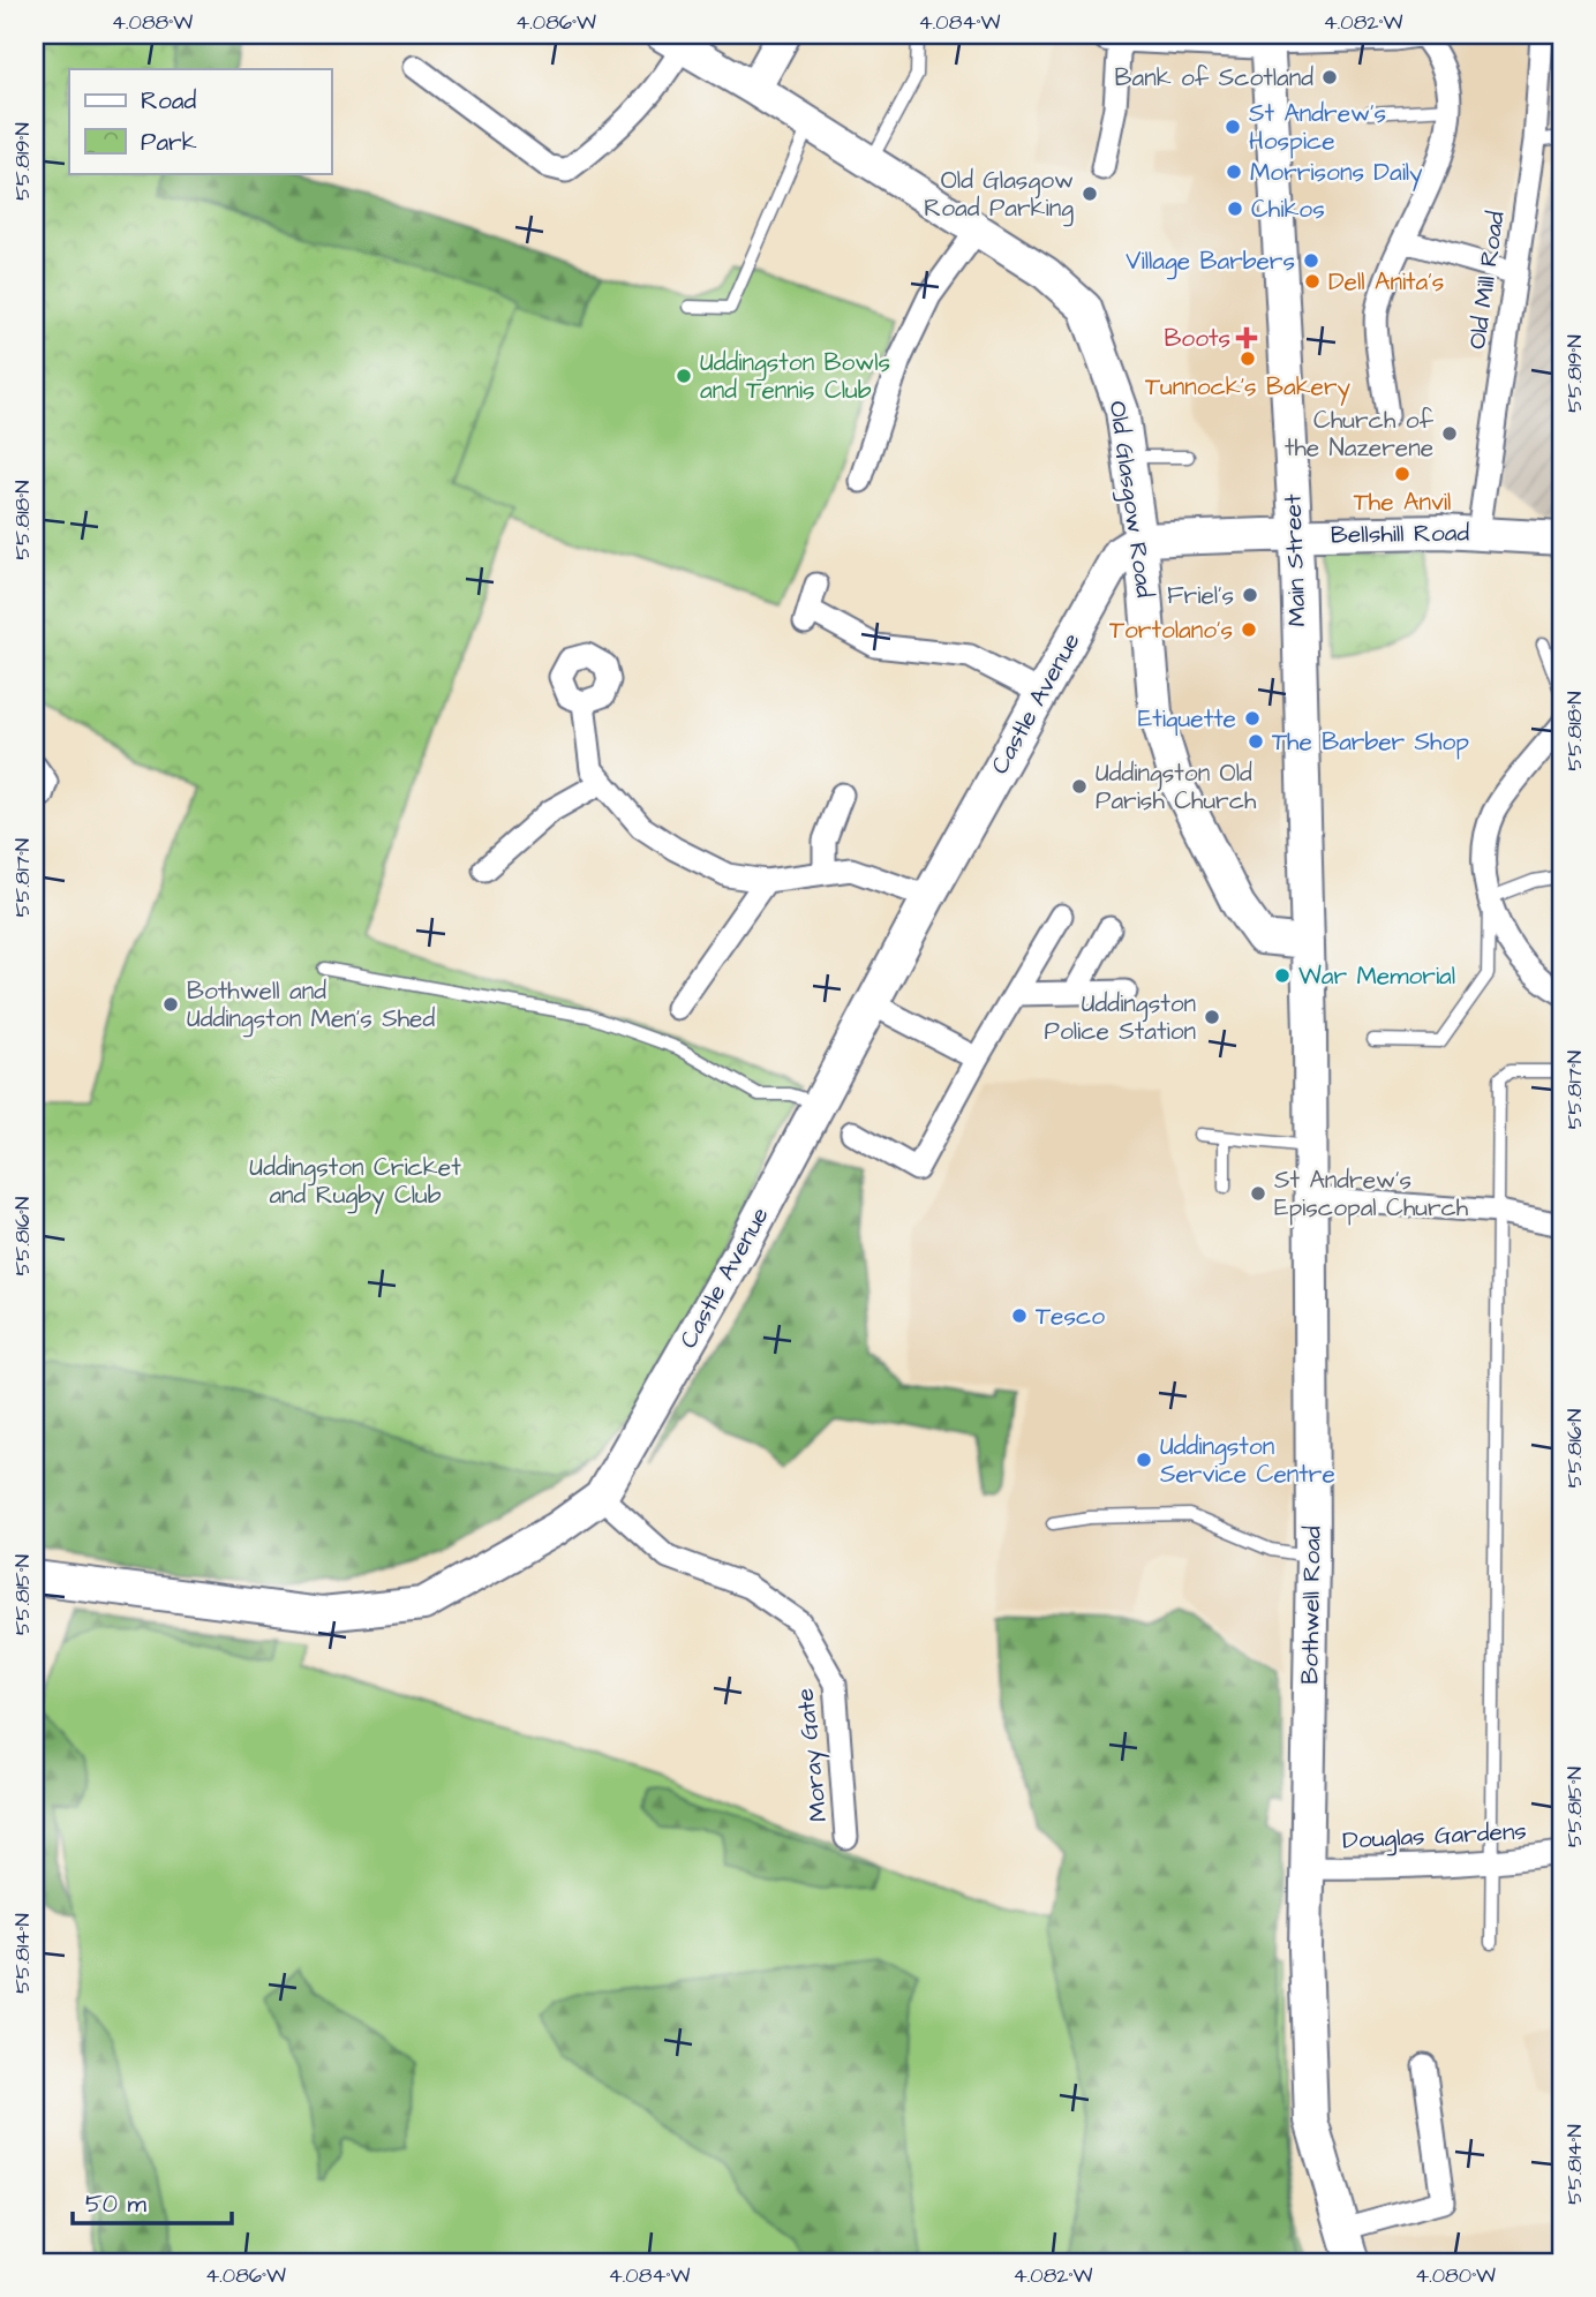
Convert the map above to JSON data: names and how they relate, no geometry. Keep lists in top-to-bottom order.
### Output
{
  "streets": {
    "street": [
      "Old Mill Road",
      "Old Glasgow Road",
      "Bellshill Road",
      "Main Street",
      "Castle Avenue",
      "Bothwell Road",
      "Moray Gate",
      "Douglas Gardens"
    ]
  },
  "crossings": [
    ["Old Mill Road", "Bellshill Road"],
    ["Old Glasgow Road", "Bellshill Road"],
    ["Old Glasgow Road", "Main Street"],
    ["Old Glasgow Road", "Castle Avenue"],
    ["Old Glasgow Road", "Bothwell Road"],
    ["Bellshill Road", "Main Street"],
    ["Bellshill Road", "Castle Avenue"],
    ["Main Street", "Bothwell Road"],
    ["Castle Avenue", "Moray Gate"],
    ["Bothwell Road", "Douglas Gardens"]
  ],
  "parks": ["Uddingston Cricket and Rugby Club"],
  "places": {
    "other": [
      "Bank of Scotland",
      "St Andrew's Hospice",
      "Morrisons Daily",
      "Old Glasgow Road Parking",
      "Chikos",
      "Village Barbers",
      "Dell Anita's",
      "Tunnock's Bakery",
      "Uddingston Bowls and Tennis Club",
      "Church of the Nazerene",
      "The Anvil",
      "Friel's",
      "Tortolano's",
      "Etiquette",
      "The Barber Shop",
      "Uddingston Old Parish Church",
      "War Memorial",
      "Bothwell and Uddingston Men's Shed",
      "Uddingston Police Station",
      "St Andrew's Episcopal Church",
      "Tesco",
      "Uddingston Service Centre"
    ],
    "health": ["Boots"]
  },
  "legend": ["Road", "Park"],
  "scale_bar": "50 m",
  "coordinates": [
    "4.088°W",
    "4.086°W",
    "4.084°W",
    "4.082°W",
    "55.819°N",
    "55.818°N",
    "55.817°N",
    "55.816°N",
    "55.815°N",
    "55.814°N",
    "4.080°W"
  ]
}
